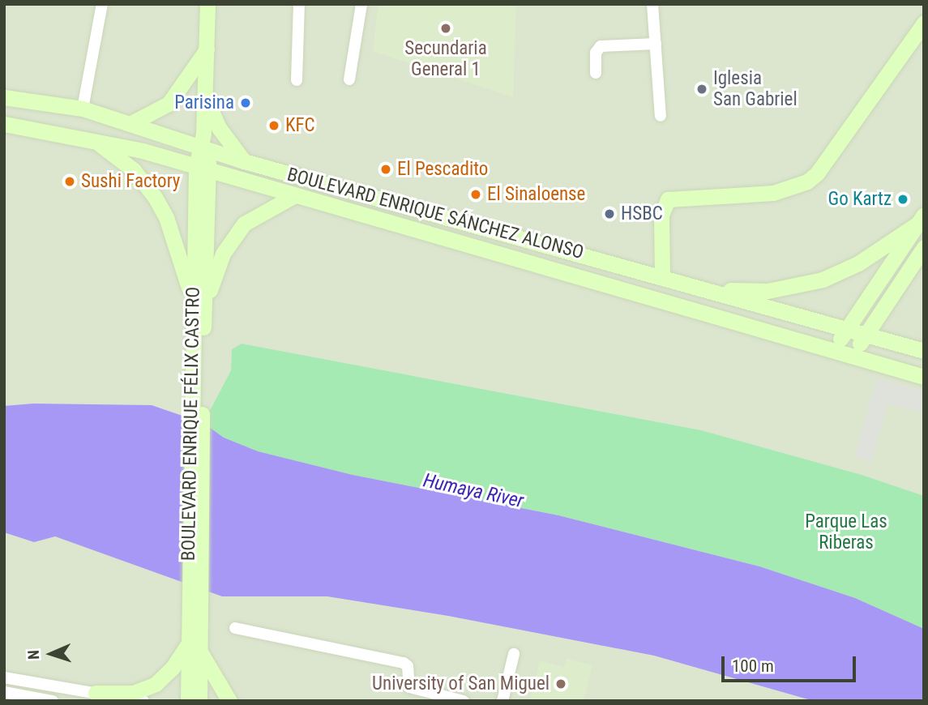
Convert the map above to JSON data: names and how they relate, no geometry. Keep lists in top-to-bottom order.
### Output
{
  "streets": {
    "main road": ["BOULEVARD ENRIQUE SÁNCHEZ ALONSO", "BOULEVARD ENRIQUE FÉLIX CASTRO"]
  },
  "crossings": [
    ["BOULEVARD ENRIQUE SÁNCHEZ ALONSO", "BOULEVARD ENRIQUE FÉLIX CASTRO"]
  ],
  "water": ["Humaya River"],
  "parks": ["Parque Las Riberas"],
  "places": [
    "Secundaria General 1",
    "Iglesia San Gabriel",
    "Parisina",
    "KFC",
    "El Pescadito",
    "Sushi Factory",
    "El Sinaloense",
    "Go Kartz",
    "HSBC",
    "University of San Miguel"
  ],
  "scale_bar": "100 m",
  "north": "left"
}
